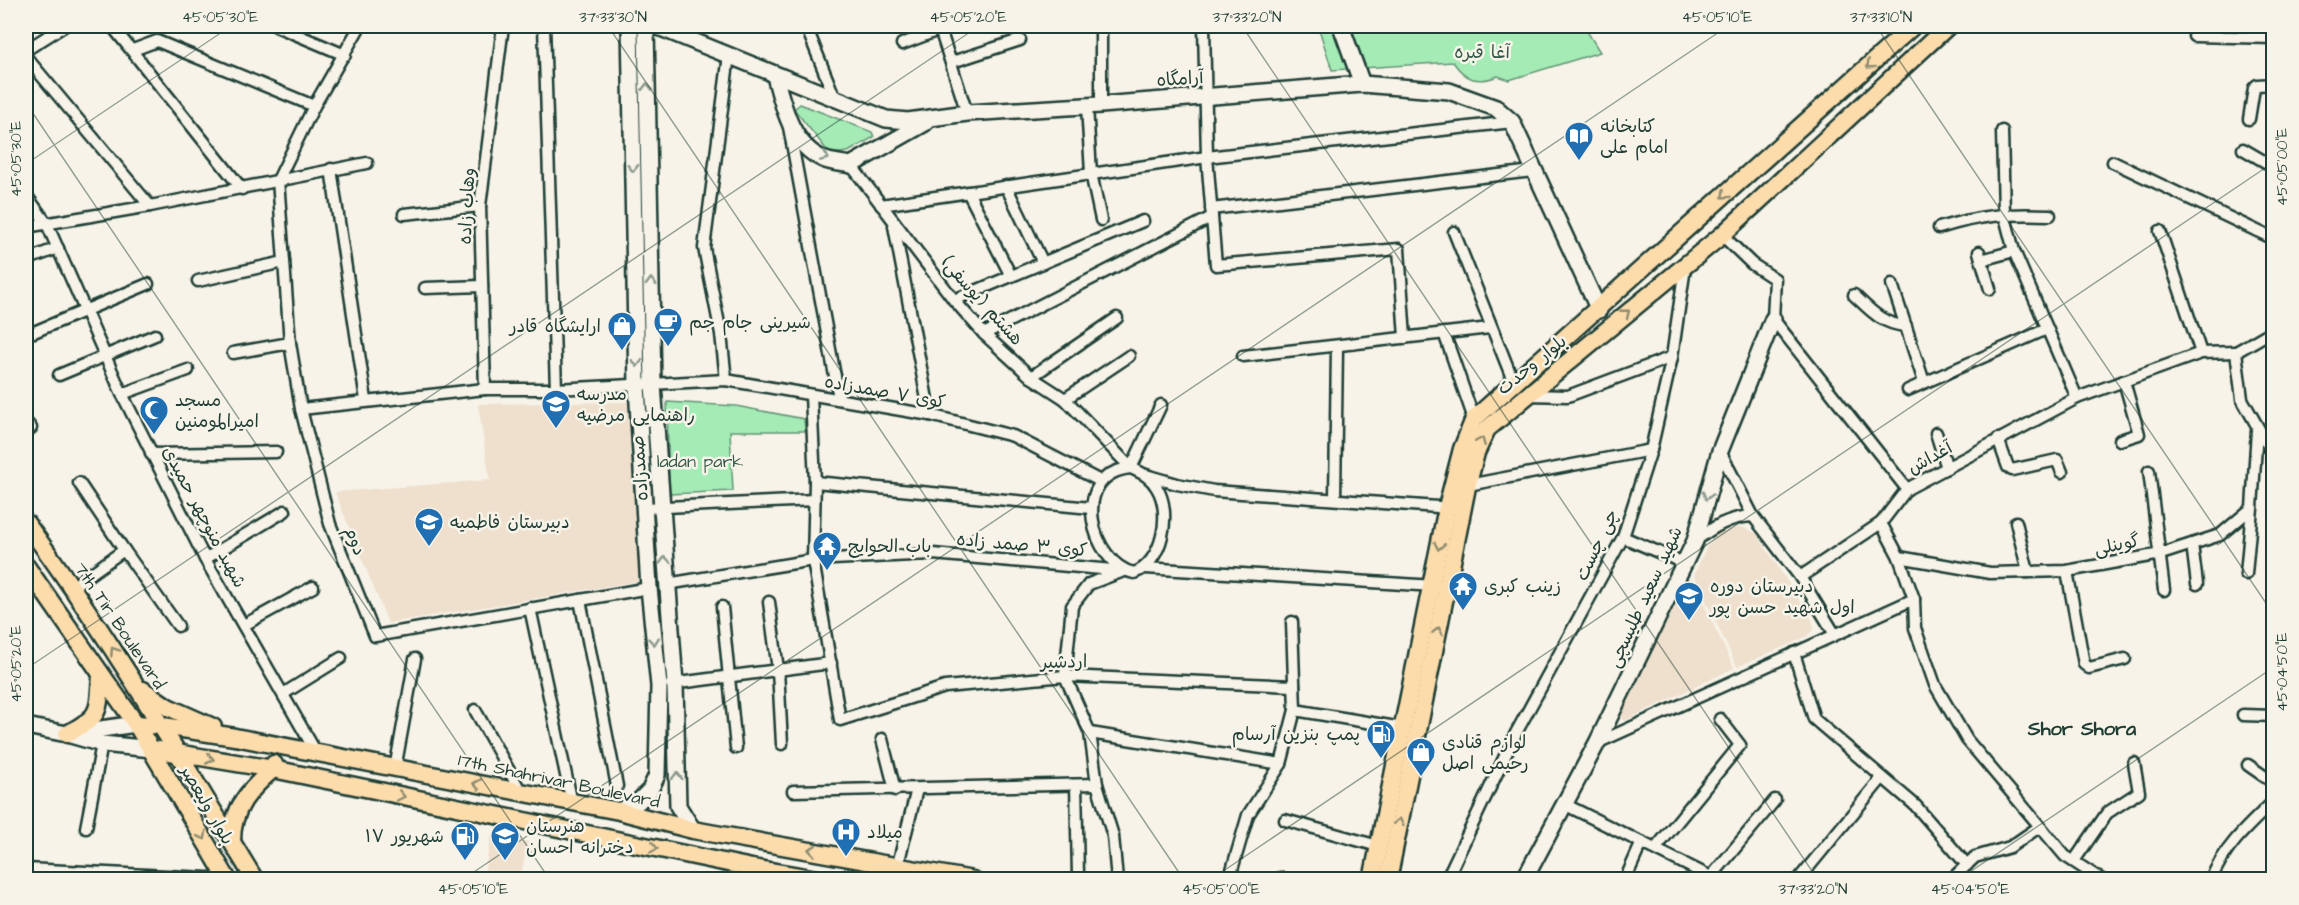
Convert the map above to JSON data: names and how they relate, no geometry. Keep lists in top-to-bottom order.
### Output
{
  "streets": {
    "main road": [
      "آرامگاه",
      "بلوار وحدت",
      "صمدزاده",
      "شهید سعید طلیسچی",
      "7th Tir Boulevard",
      "17th Shahrivar Boulevard",
      "بلوار ولیعصر"
    ],
    "street": [
      "وهاب زاده",
      "هشتم (یوسفی)",
      "کوی ۷ صمدزاده",
      "آغداش",
      "شهبد منوچهر حمیدی",
      "دوم",
      "کوی ۳ صمد زاده",
      "چی چست",
      "گوینلی",
      "اردشیر"
    ]
  },
  "crossings": [
    ["آرامگاه", "بلوار وحدت"],
    ["آرامگاه", "صمدزاده"],
    ["وهاب زاده", "کوی ۷ صمدزاده"],
    ["هشتم (یوسفی)", "کوی ۷ صمدزاده"],
    ["هشتم (یوسفی)", "کوی ۳ صمد زاده"],
    ["بلوار وحدت", "چی چست"],
    ["کوی ۷ صمدزاده", "صمدزاده"],
    ["کوی ۷ صمدزاده", "دوم"],
    ["کوی ۷ صمدزاده", "کوی ۳ صمد زاده"],
    ["صمدزاده", "دوم"],
    ["صمدزاده", "کوی ۳ صمد زاده"],
    ["صمدزاده", "17th Shahrivar Boulevard"],
    ["شهبد منوچهر حمیدی", "17th Shahrivar Boulevard"],
    ["7th Tir Boulevard", "17th Shahrivar Boulevard"],
    ["7th Tir Boulevard", "بلوار ولیعصر"]
  ],
  "districts": ["Shor Shora"],
  "parks": ["آغا قبره", "ladan park"],
  "places": {
    "library": ["کتابخانه امام علی"],
    "cafe": ["شیرینی جام جم"],
    "shop": ["ارایشگاه قادر", "لوازم قنادی رحیمی اصل"],
    "school or university": [
      "مدرسه راهنمایی مرضیه",
      "دبیرستان فاطمیه",
      "دبیرستان دوره اول شهید حسن پور",
      "هنرستان دخترانه احسان"
    ],
    "mosque": ["مسجد امیرالمومنین"],
    "temple": ["باب الحوایج", "زینب کبری"],
    "fuel station": ["پمپ بنزین آرسام", "۱۷ شهریور"],
    "hospital": ["میلاد"]
  },
  "coordinates": [
    "45°05'30\"E",
    "37°33'30\"N",
    "45°05'20\"E",
    "37°33'20\"N",
    "45°05'10\"E",
    "37°33'10\"N",
    "45°05'00\"E",
    "45°04'50\"E"
  ]
}
